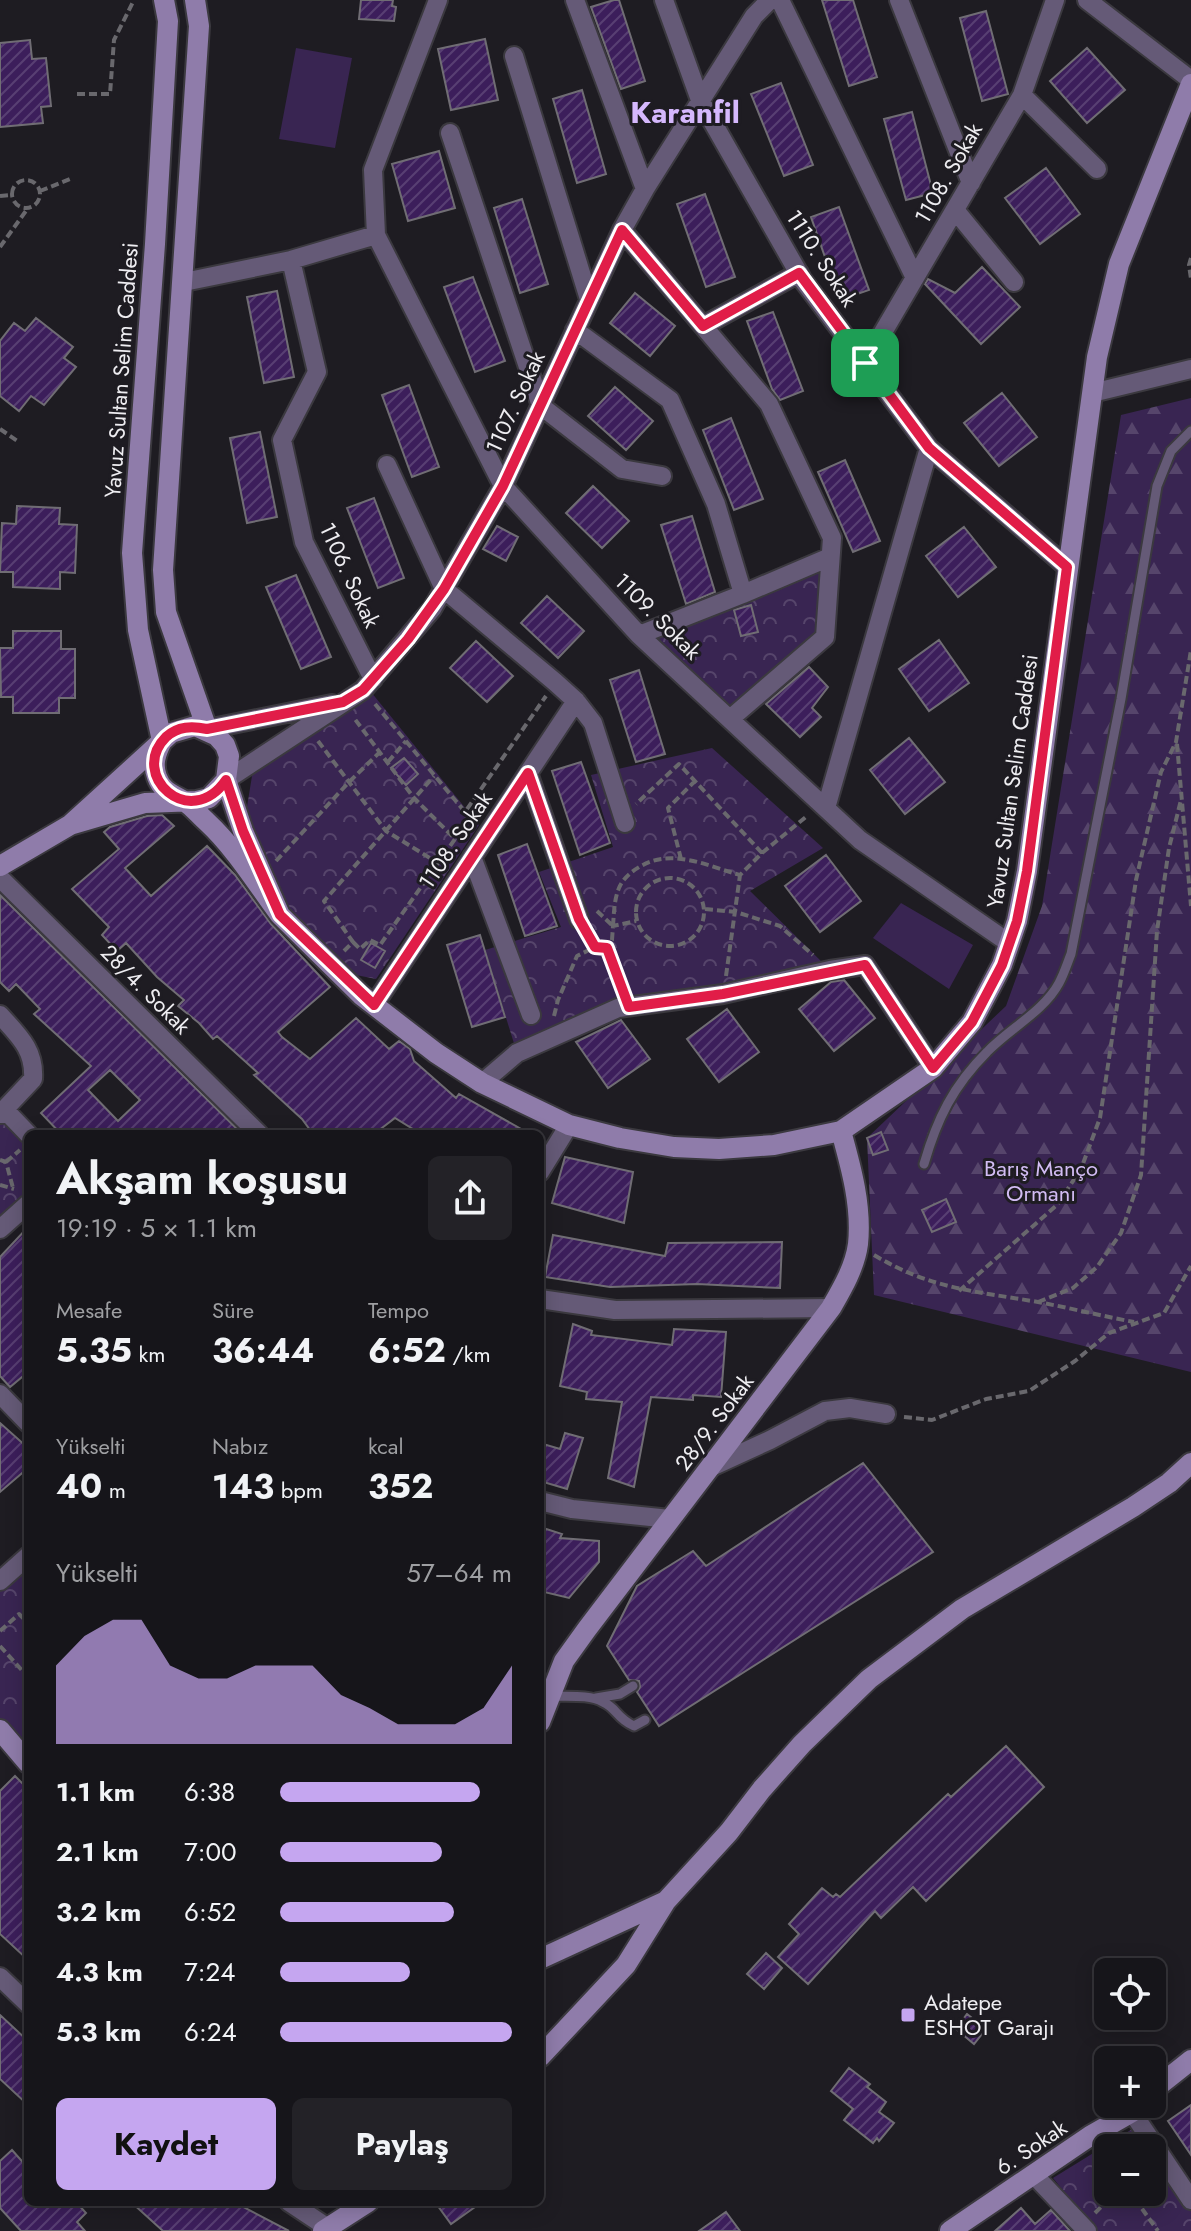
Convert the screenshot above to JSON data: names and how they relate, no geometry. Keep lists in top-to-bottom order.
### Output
{
  "streets": {
    "street": [
      "1108. Sokak",
      "1110. Sokak",
      "Yavuz Sultan Selim Caddesi",
      "1107. Sokak",
      "1106. Sokak",
      "1109. Sokak",
      "28/4. Sokak",
      "28/9. Sokak",
      "6. Sokak"
    ]
  },
  "crossings": [
    ["1108. Sokak", "1110. Sokak"],
    ["1108. Sokak", "Yavuz Sultan Selim Caddesi"],
    ["1110. Sokak", "Yavuz Sultan Selim Caddesi"],
    ["1110. Sokak", "1107. Sokak"],
    ["Yavuz Sultan Selim Caddesi", "1107. Sokak"],
    ["Yavuz Sultan Selim Caddesi", "1109. Sokak"],
    ["Yavuz Sultan Selim Caddesi", "28/9. Sokak"],
    ["1107. Sokak", "1106. Sokak"],
    ["1107. Sokak", "1109. Sokak"]
  ],
  "districts": ["Karanfil"],
  "parks": ["Barış Manço Ormanı"],
  "places": {
    "transit": ["Adatepe ESHOT Garajı"]
  },
  "page": {
    "heading": ["Akşam koşusu", "19:19 · 5 × 1.1 km"],
    "stats": [
      ["Mesafe", "5.35 km"],
      ["Süre", "36:44"],
      ["Tempo", "6:52 /km"],
      ["Yükselti", "40 m"],
      ["Nabız", "143 bpm"],
      ["kcal", "352"]
    ],
    "chart": ["Yükselti", "57–64 m"],
    "list": [
      {
        "name": "1.1 km",
        "note": "6:38"
      },
      {
        "name": "2.1 km",
        "note": "7:00"
      },
      {
        "name": "3.2 km",
        "note": "6:52"
      },
      {
        "name": "4.3 km",
        "note": "7:24"
      },
      {
        "name": "5.3 km",
        "note": "6:24"
      }
    ],
    "map_buttons": ["+", "−"],
    "buttons": ["Kaydet", "Paylaş"]
  }
}
